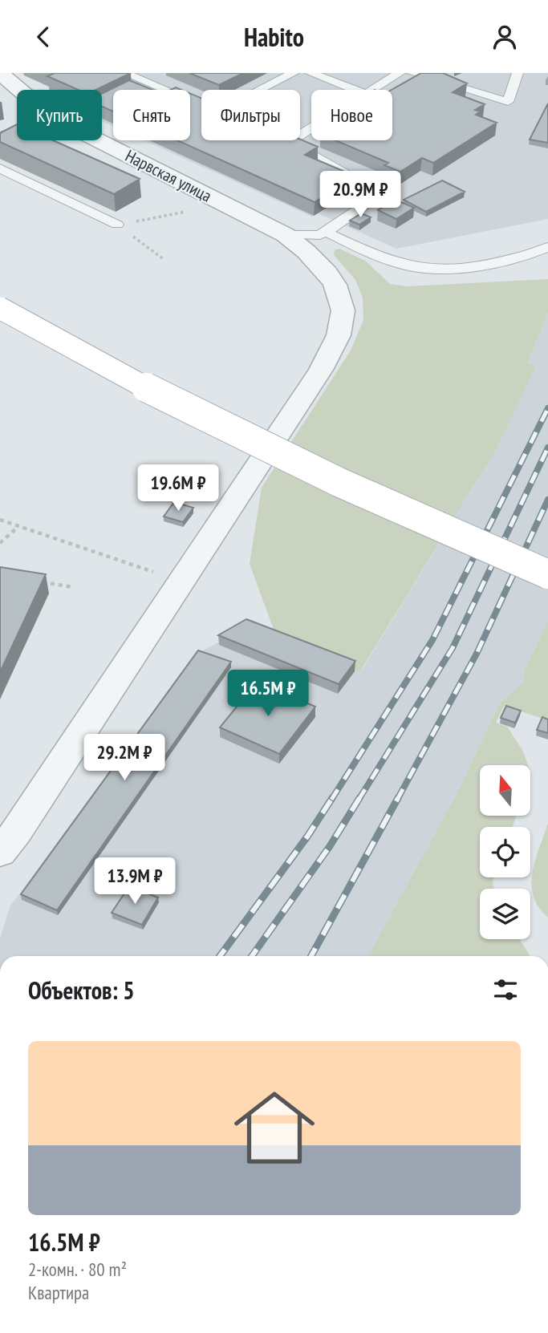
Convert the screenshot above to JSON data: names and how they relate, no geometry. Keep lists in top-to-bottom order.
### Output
{
  "streets": {
    "street": ["Нарвская улица"]
  },
  "north": "top",
  "page": {
    "header": "Habito",
    "chip": [
      "Купить",
      "Снять",
      "Фильтры",
      "Новое"
    ],
    "price": [
      "20.9M ₽",
      "19.6M ₽",
      "16.5M ₽",
      "29.2M ₽",
      "13.9M ₽"
    ],
    "heading": "Объектов: 5",
    "list": [
      {
        "name": "16.5M ₽",
        "note": "2-комн. · 80 m² · Квартира"
      }
    ]
  }
}
